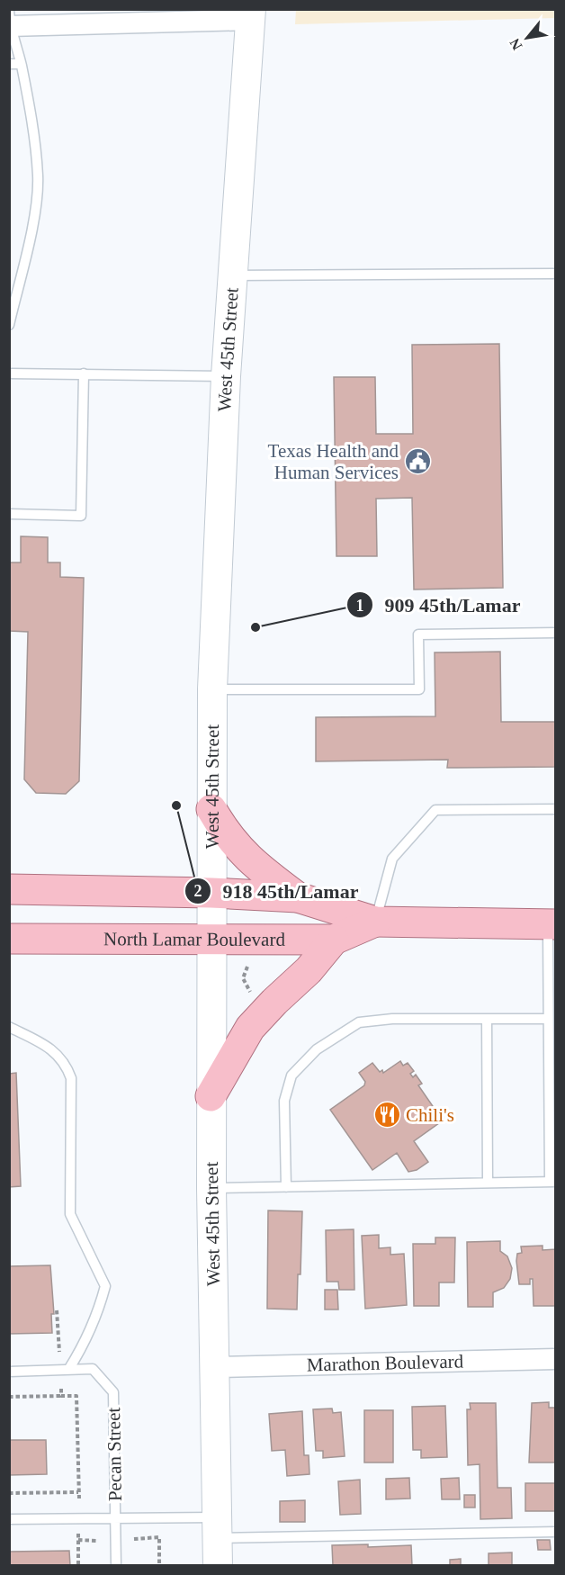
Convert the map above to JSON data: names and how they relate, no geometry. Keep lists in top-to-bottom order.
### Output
{
  "streets": {
    "main road": ["West 45th Street", "North Lamar Boulevard"],
    "street": ["Marathon Boulevard"],
    "lane": ["Pecan Street"]
  },
  "crossings": [
    ["West 45th Street", "North Lamar Boulevard"],
    ["West 45th Street", "Marathon Boulevard"]
  ],
  "places": {
    "public building": ["Texas Health and Human Services"],
    "other": ["909 45th/Lamar", "918 45th/Lamar"],
    "restaurant": ["Chili's"]
  },
  "north": "bottom left"
}
